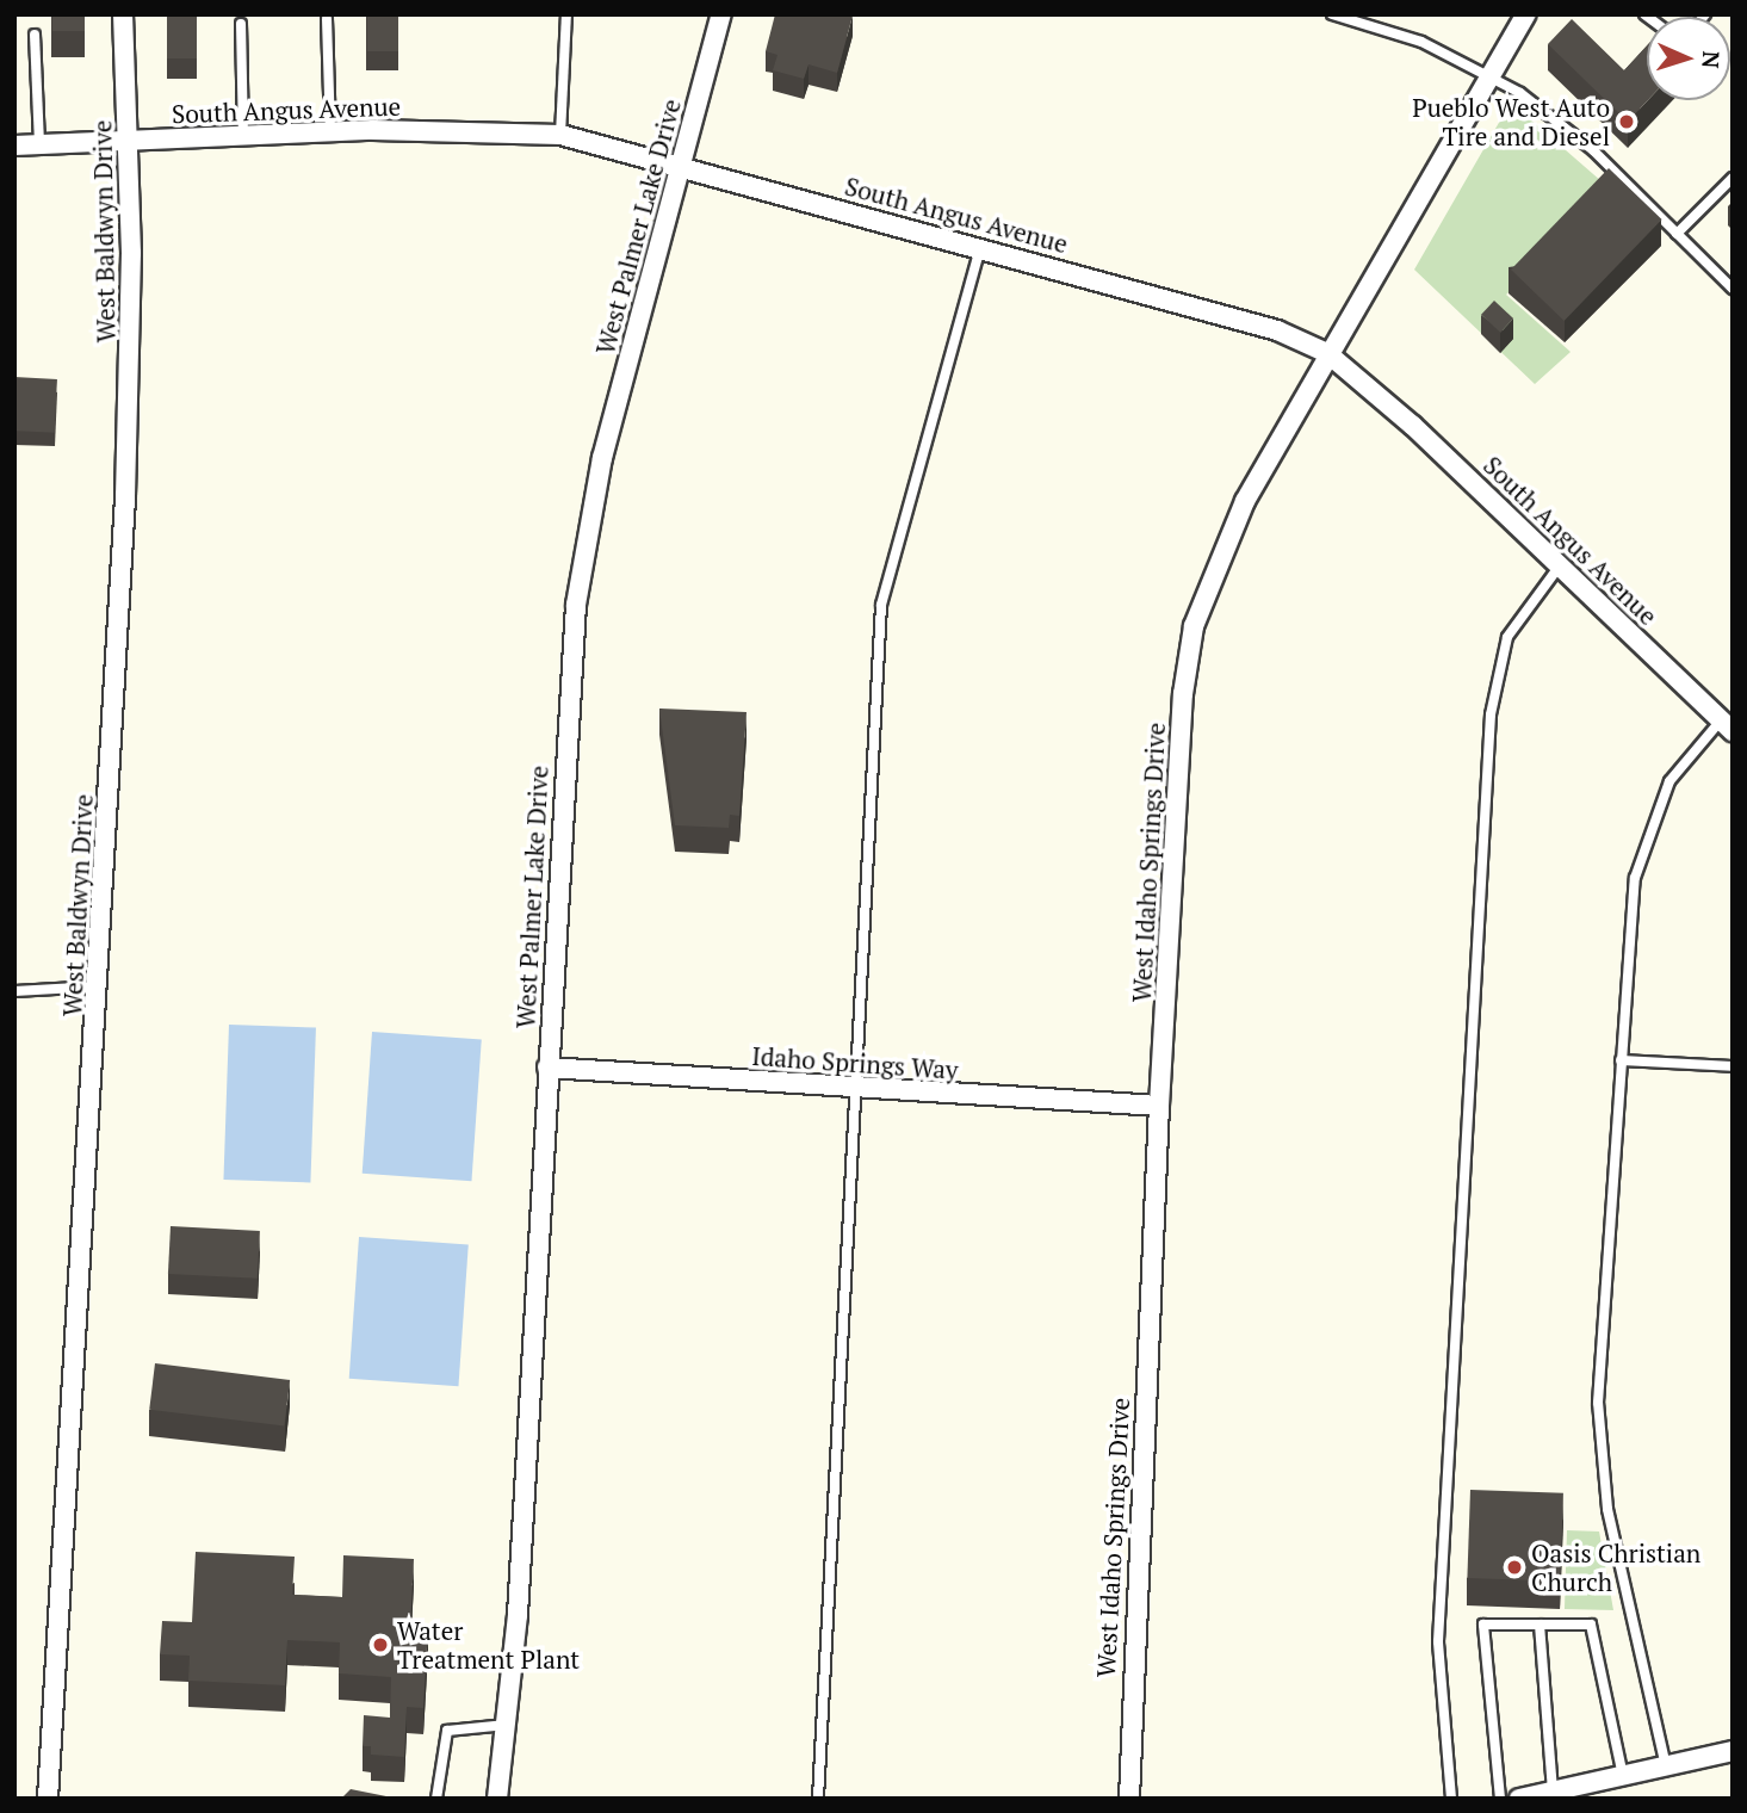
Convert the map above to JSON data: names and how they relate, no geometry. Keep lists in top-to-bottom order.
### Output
{
  "streets": {
    "street": [
      "South Angus Avenue",
      "West Palmer Lake Drive",
      "West Baldwyn Drive",
      "West Idaho Springs Drive",
      "Idaho Springs Way"
    ]
  },
  "crossings": [
    ["South Angus Avenue", "West Palmer Lake Drive"],
    ["South Angus Avenue", "West Baldwyn Drive"],
    ["South Angus Avenue", "West Idaho Springs Drive"],
    ["West Palmer Lake Drive", "Idaho Springs Way"],
    ["West Idaho Springs Drive", "Idaho Springs Way"]
  ],
  "places": ["Pueblo West Auto Tire and Diesel", "Oasis Christian Church", "Water Treatment Plant"],
  "north": "right"
}
